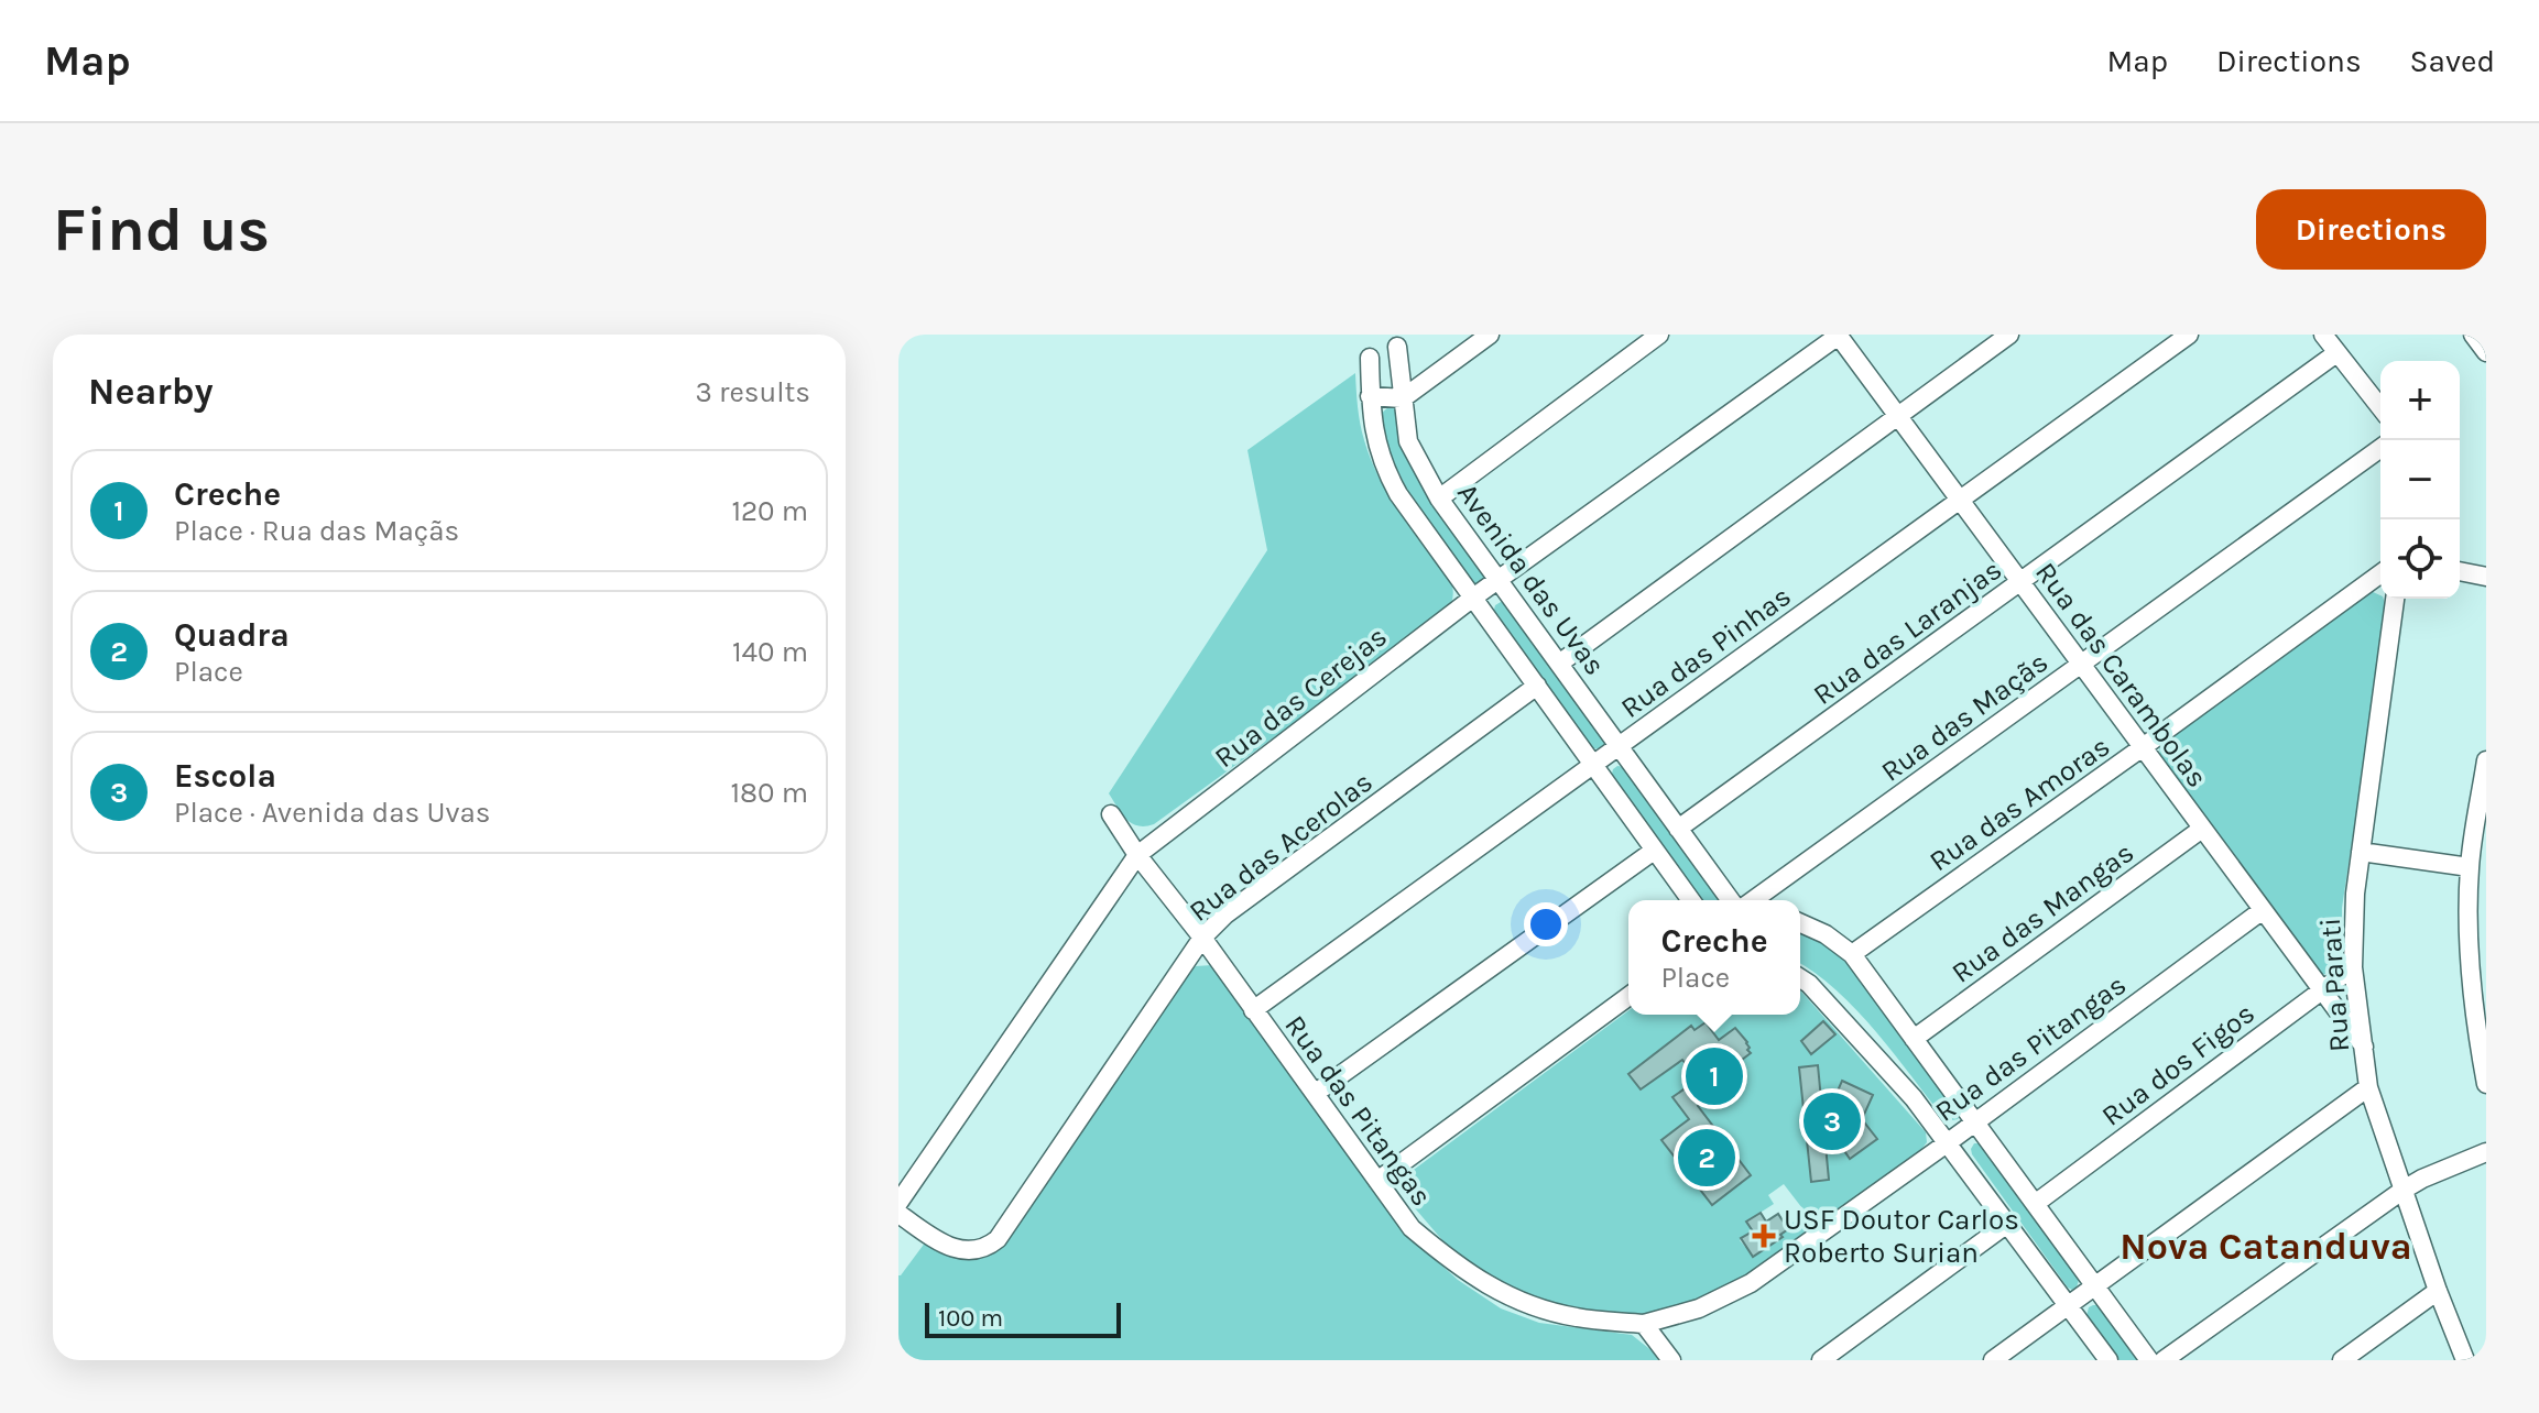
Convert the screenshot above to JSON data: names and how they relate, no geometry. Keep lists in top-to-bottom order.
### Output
{
  "streets": {
    "street": [
      "Avenida das Uvas",
      "Rua das Laranjas",
      "Rua das Pinhas",
      "Rua das Carambolas",
      "Rua das Cerejas",
      "Rua das Maçãs",
      "Rua das Amoras",
      "Rua das Acerolas",
      "Rua das Mangas",
      "Rua Parati",
      "Rua das Pitangas",
      "Rua dos Figos"
    ]
  },
  "crossings": [
    ["Avenida das Uvas", "Rua das Laranjas"],
    ["Avenida das Uvas", "Rua das Pinhas"],
    ["Avenida das Uvas", "Rua das Cerejas"],
    ["Avenida das Uvas", "Rua das Acerolas"],
    ["Rua das Laranjas", "Rua das Carambolas"],
    ["Rua das Pinhas", "Rua das Carambolas"],
    ["Rua das Pinhas", "Rua das Pitangas"],
    ["Rua das Carambolas", "Rua das Cerejas"],
    ["Rua das Carambolas", "Rua das Maçãs"],
    ["Rua das Carambolas", "Rua das Amoras"],
    ["Rua das Carambolas", "Rua das Mangas"],
    ["Rua das Carambolas", "Rua Parati"],
    ["Rua das Carambolas", "Rua das Pitangas"],
    ["Rua das Carambolas", "Rua dos Figos"],
    ["Rua das Cerejas", "Rua das Pitangas"],
    ["Rua das Acerolas", "Rua das Pitangas"],
    ["Rua Parati", "Rua dos Figos"]
  ],
  "districts": ["Nova Catanduva"],
  "places": {
    "health": ["USF Doutor Carlos Roberto Surian"]
  },
  "scale_bar": "100 m",
  "page": {
    "header": "Map",
    "nav": ["Map", "Directions", "Saved"],
    "buttons": "Directions",
    "title": "Find us",
    "heading": ["Nearby", "3 results"],
    "map_buttons": ["+", "−"],
    "list": [
      {
        "mark": "1",
        "name": "Creche",
        "note": "Place · Rua das Maçãs",
        "value": "120 m"
      },
      {
        "mark": "2",
        "name": "Quadra",
        "note": "Place",
        "value": "140 m"
      },
      {
        "mark": "3",
        "name": "Escola",
        "note": "Place · Avenida das Uvas",
        "value": "180 m"
      }
    ],
    "popup": ["Creche", "Place"],
    "pins": ["1", "3", "2"],
    "scale": "100 m"
  }
}
